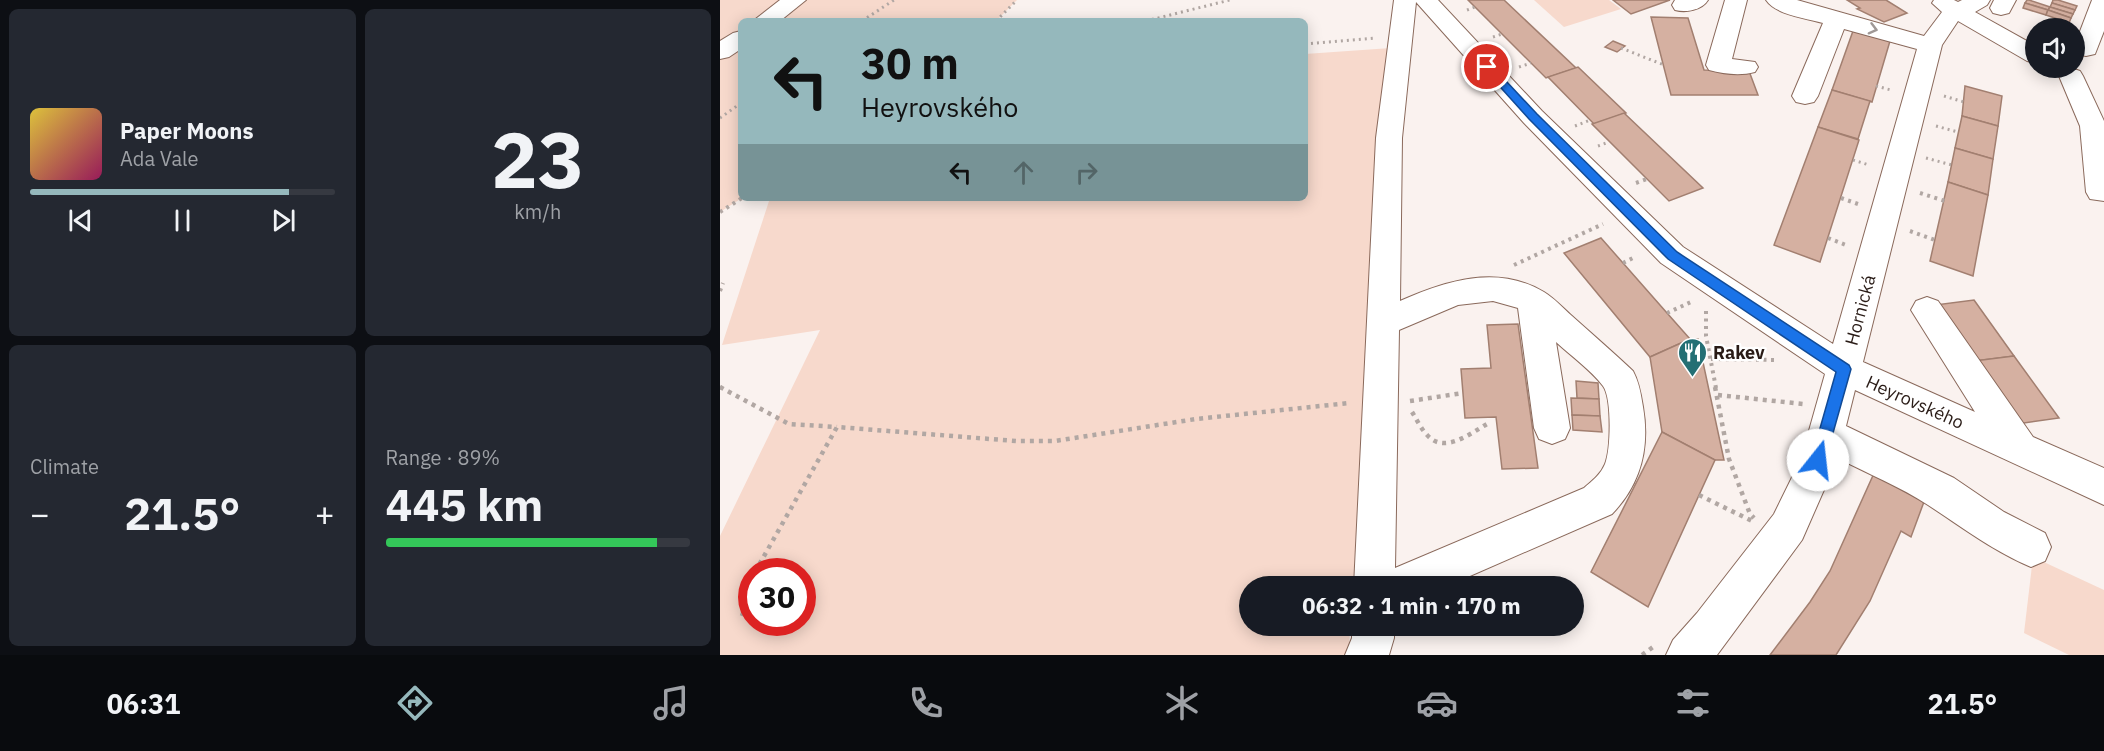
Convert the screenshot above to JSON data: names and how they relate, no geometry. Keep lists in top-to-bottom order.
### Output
{
  "streets": {
    "street": ["Hornická", "Heyrovského"]
  },
  "crossings": [
    ["Hornická", "Heyrovského"]
  ],
  "places": {
    "restaurant": ["Rakev"]
  },
  "page": {
    "tile": [
      ["23", "km/h"],
      "Climate",
      ["Range · 89%", "445 km"]
    ],
    "turn": ["30 m", "Heyrovského"],
    "song": ["Paper Moons", "Ada Vale"],
    "heat": ["−", "21.5°", "+"],
    "limit": "30",
    "trip": "06:32 · 1 min · 170 m",
    "tabs": ["06:31", "21.5°"]
  }
}
